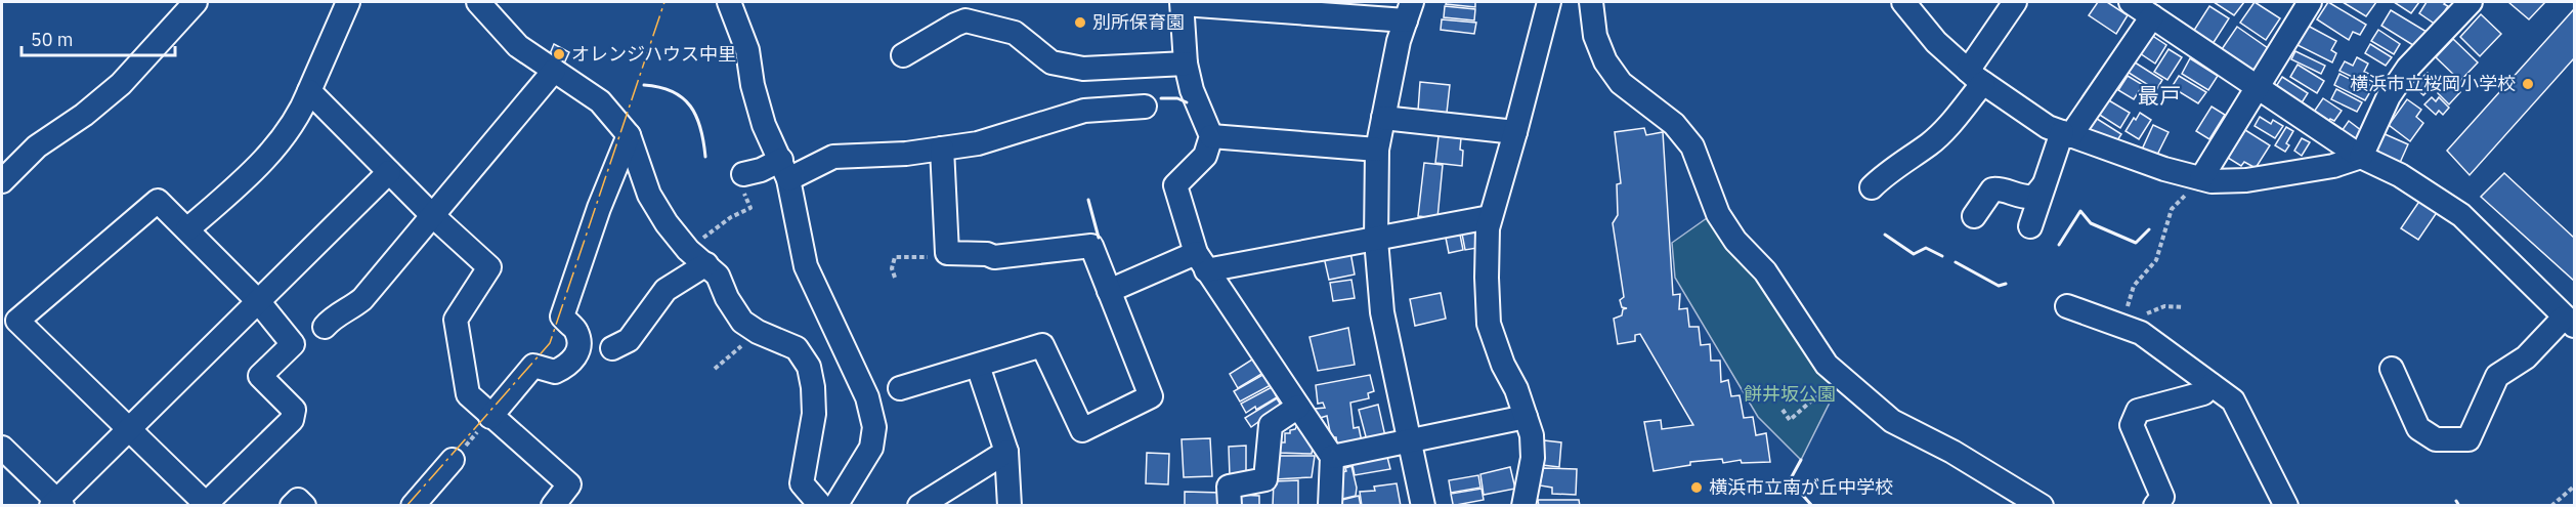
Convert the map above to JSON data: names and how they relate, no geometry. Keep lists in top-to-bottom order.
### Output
{
  "districts": ["最戸"],
  "parks": ["餅井坂公園"],
  "places": [
    "別所保育園",
    "オレンジハウス中里",
    "横浜市立桜岡小学校",
    "横浜市立南が丘中学校"
  ],
  "scale_bar": "50 m"
}
